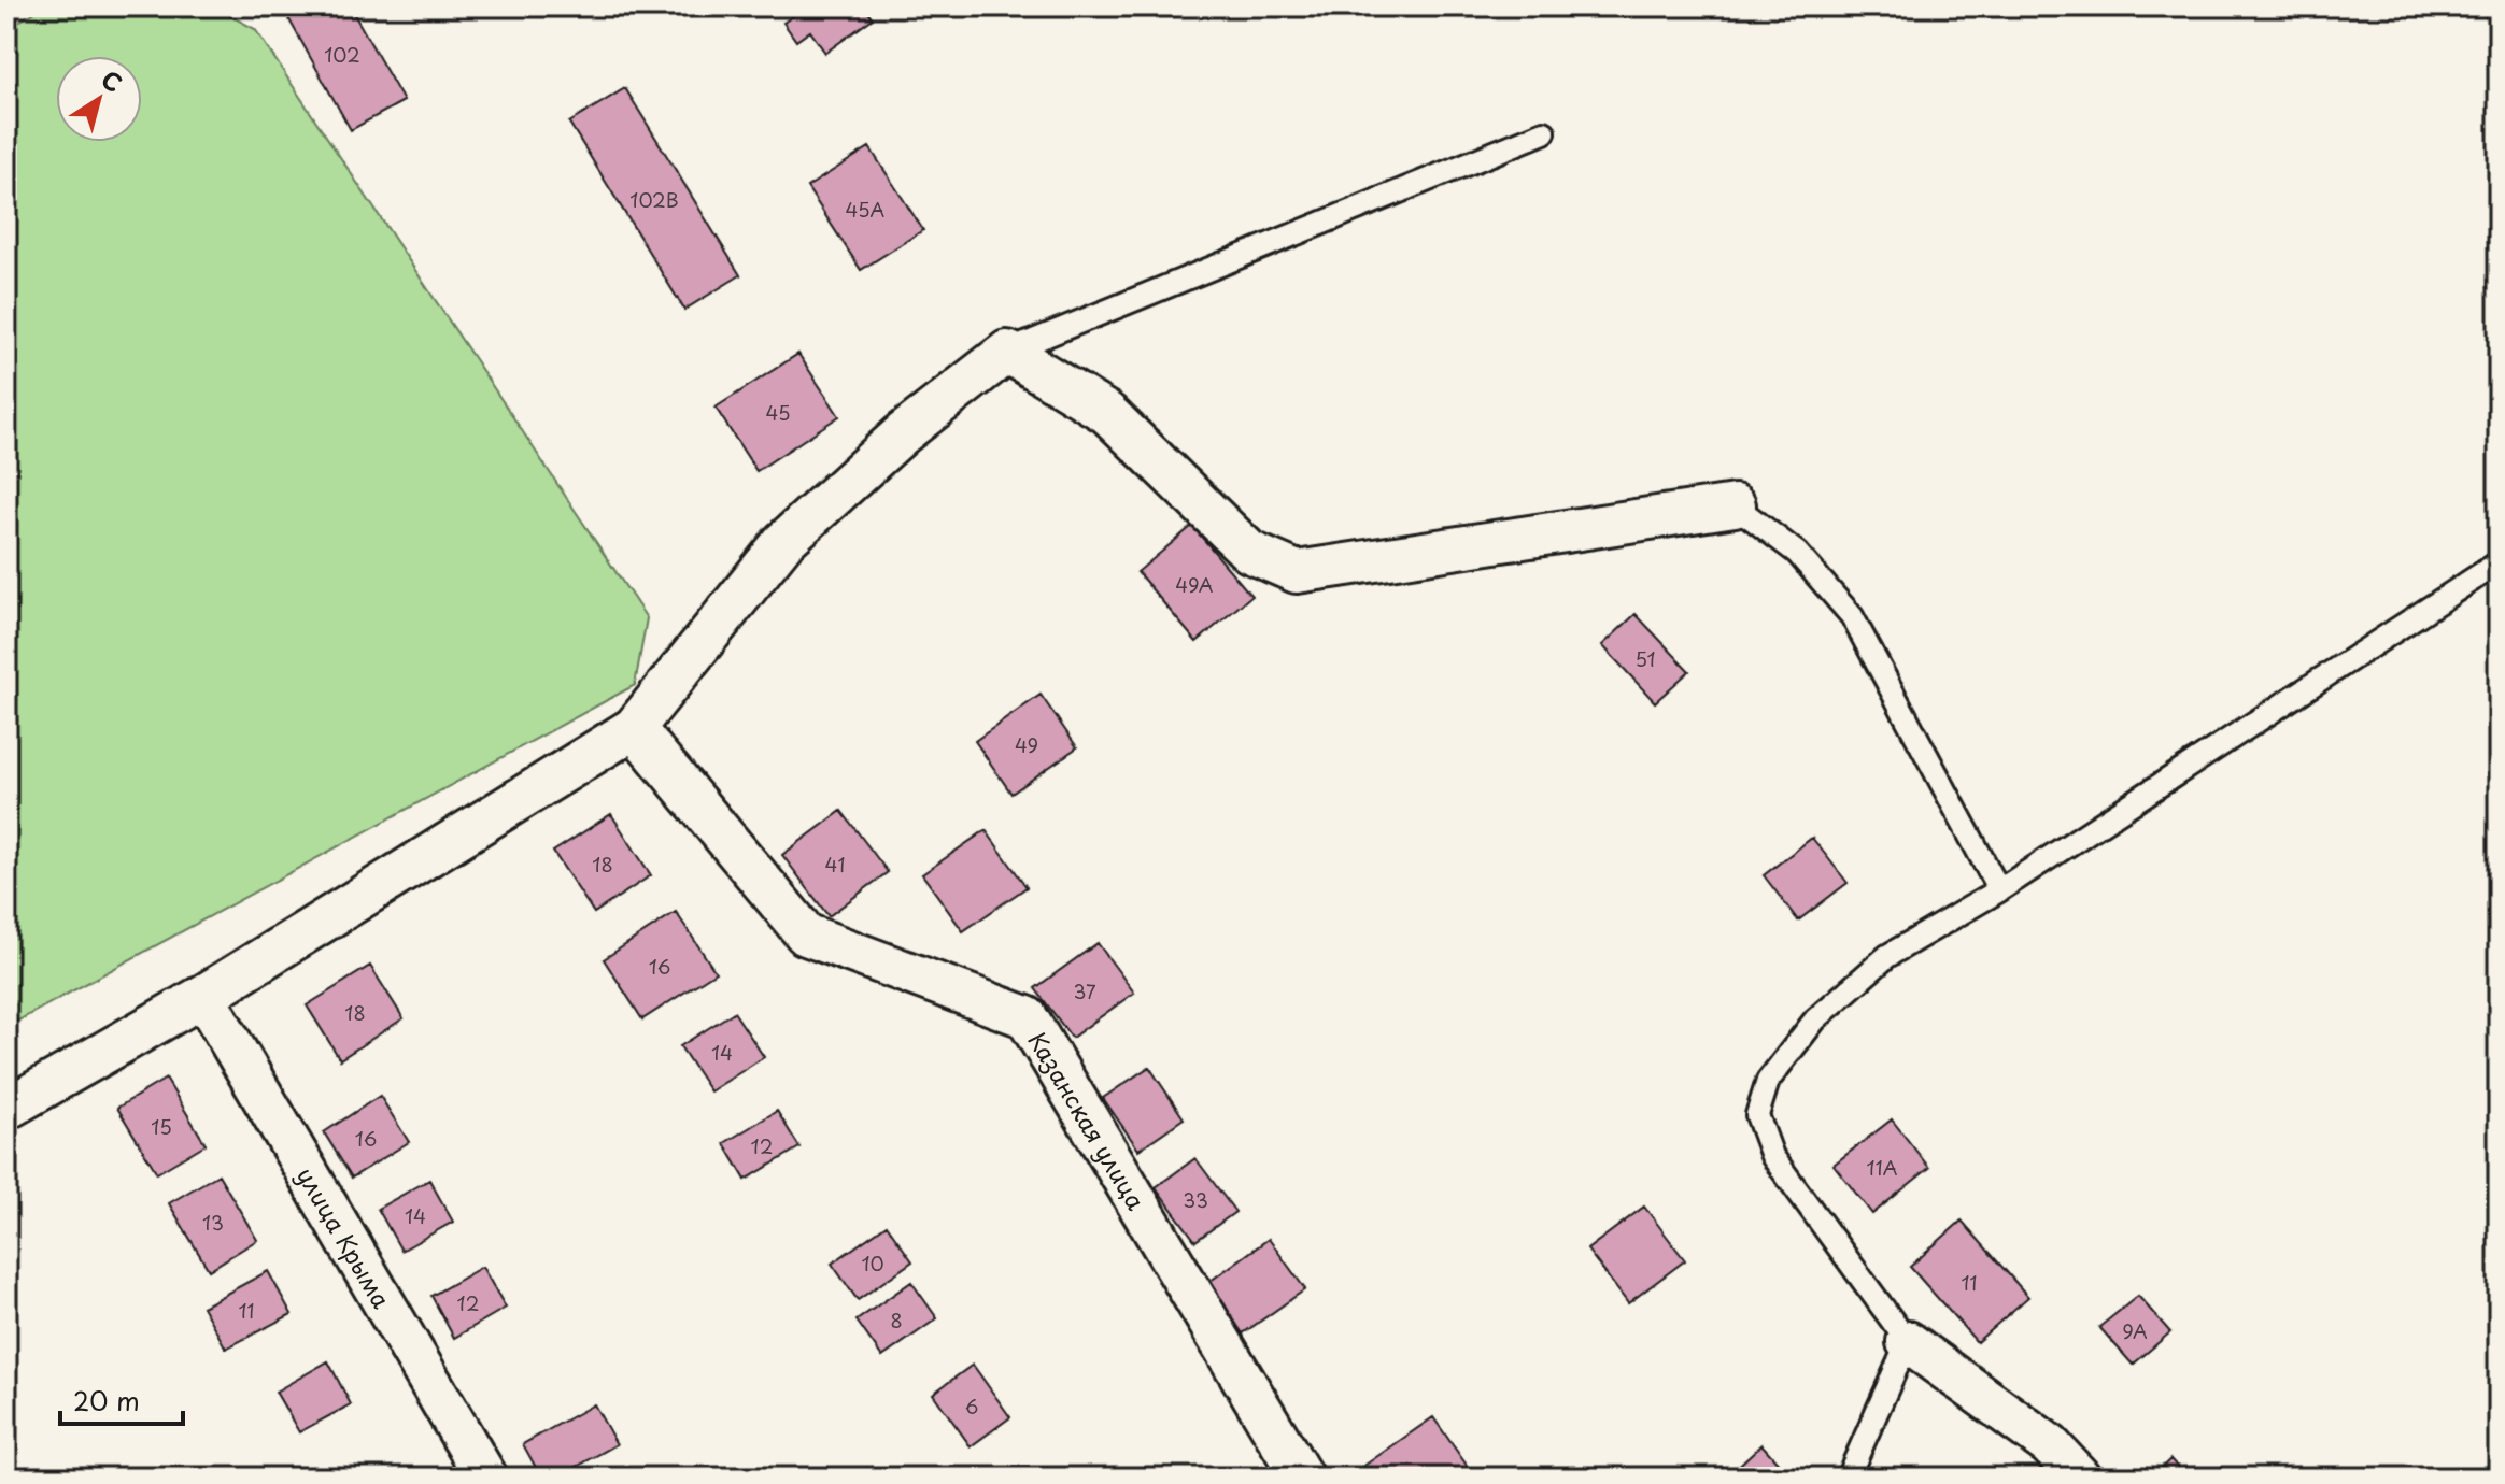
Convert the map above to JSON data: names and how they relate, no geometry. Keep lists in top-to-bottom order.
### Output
{
  "streets": {
    "street": ["Казанская улица", "улица Крыма"]
  },
  "house_numbers": [
    "102",
    "102В",
    "45А",
    "45",
    "49А",
    "51",
    "49",
    "18",
    "41",
    "16",
    "37",
    "18",
    "14",
    "15",
    "16",
    "12",
    "11А",
    "33",
    "14",
    "13",
    "10",
    "11",
    "12",
    "11",
    "8",
    "9А",
    "6"
  ],
  "scale_bar": "20 m",
  "north": "top right"
}
